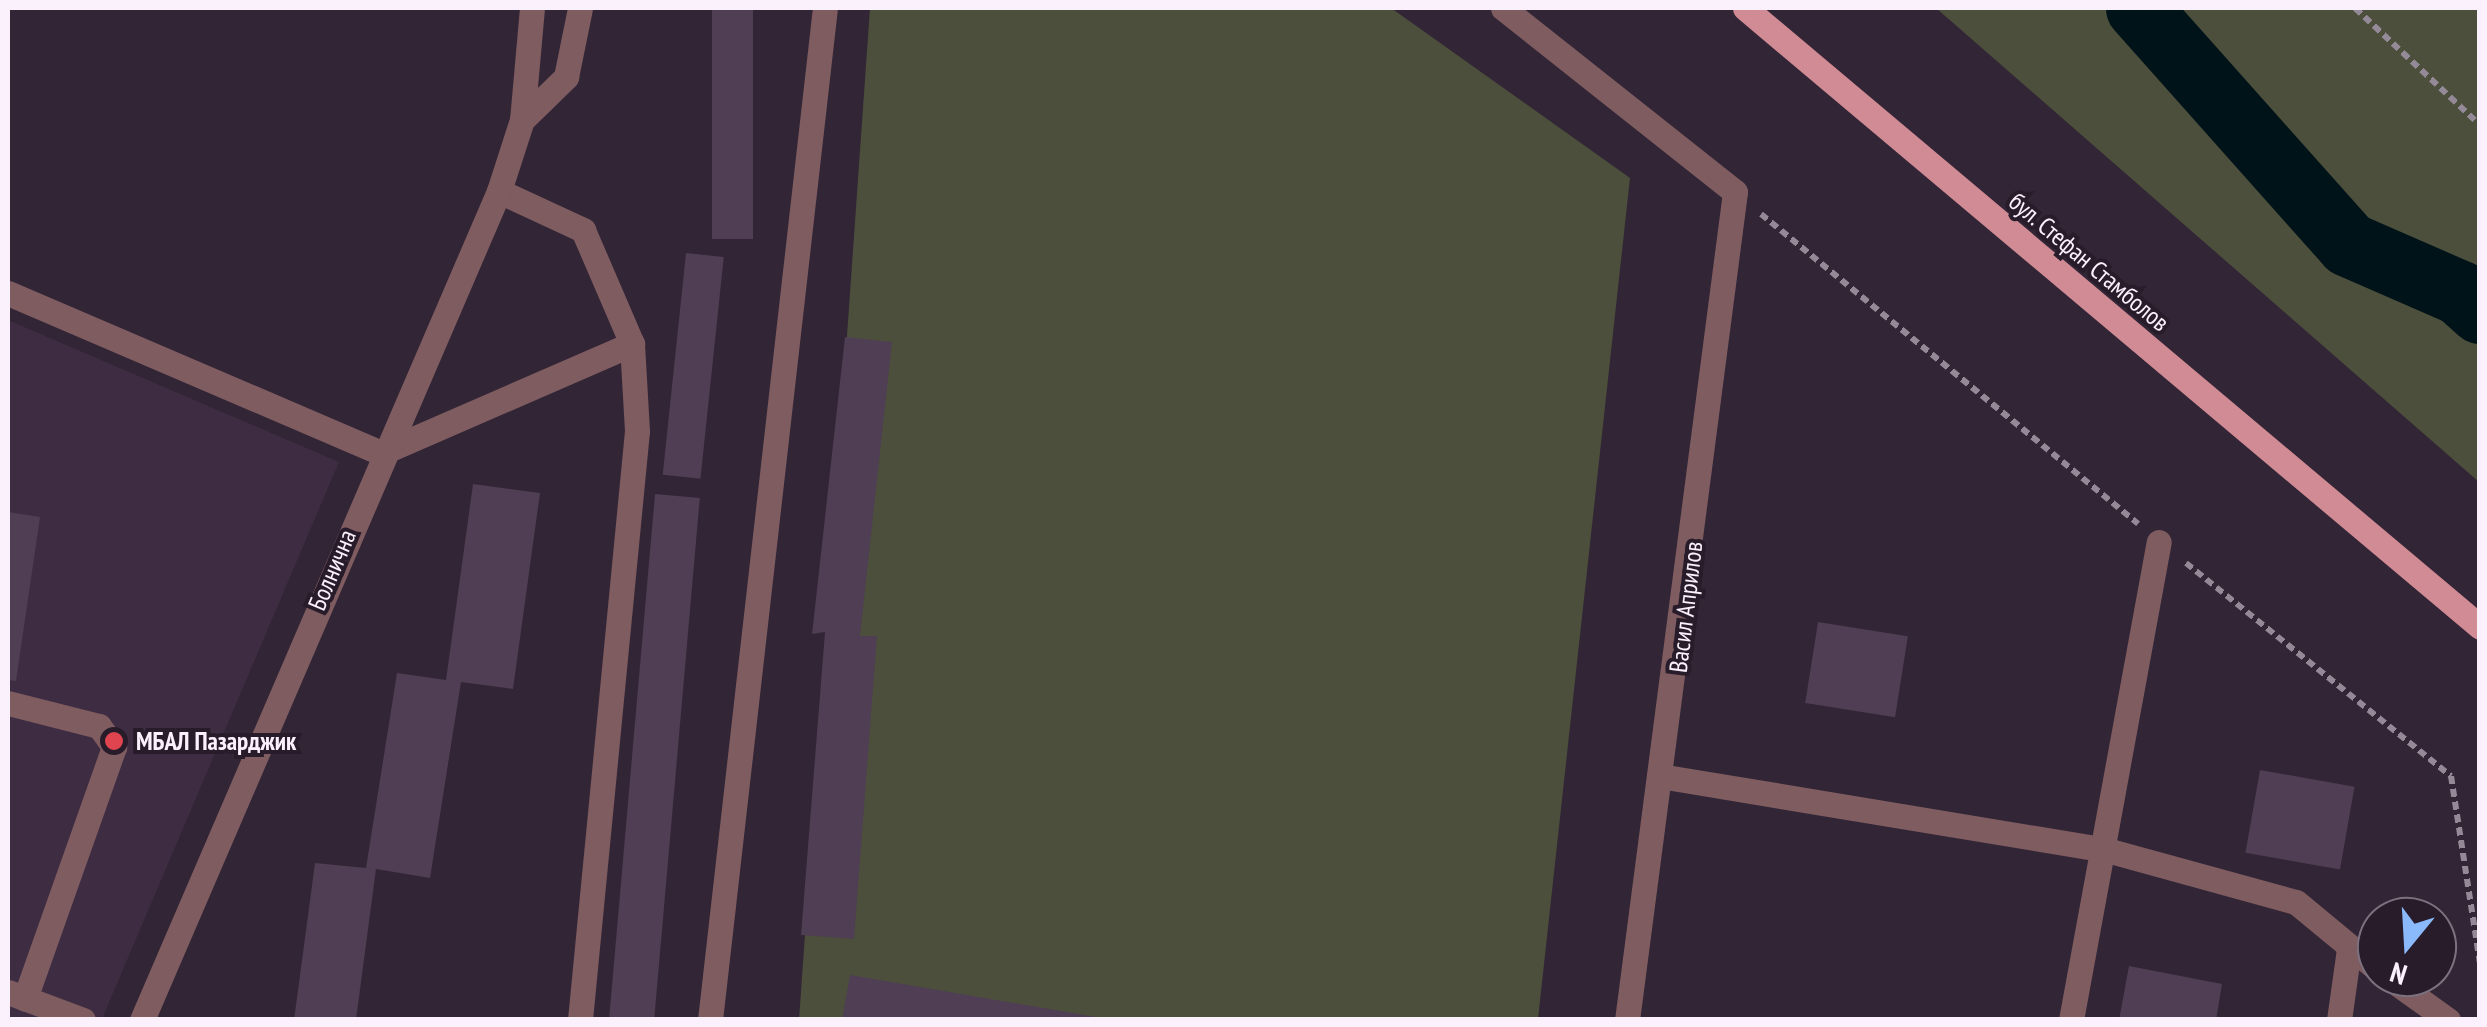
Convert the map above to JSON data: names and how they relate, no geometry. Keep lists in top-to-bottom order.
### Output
{
  "streets": {
    "main road": ["бул. Стефан Стамболов"],
    "street": ["Болнична", "Васил Априлов"]
  },
  "places": ["МБАЛ Пазарджик"],
  "north": "bottom"
}
